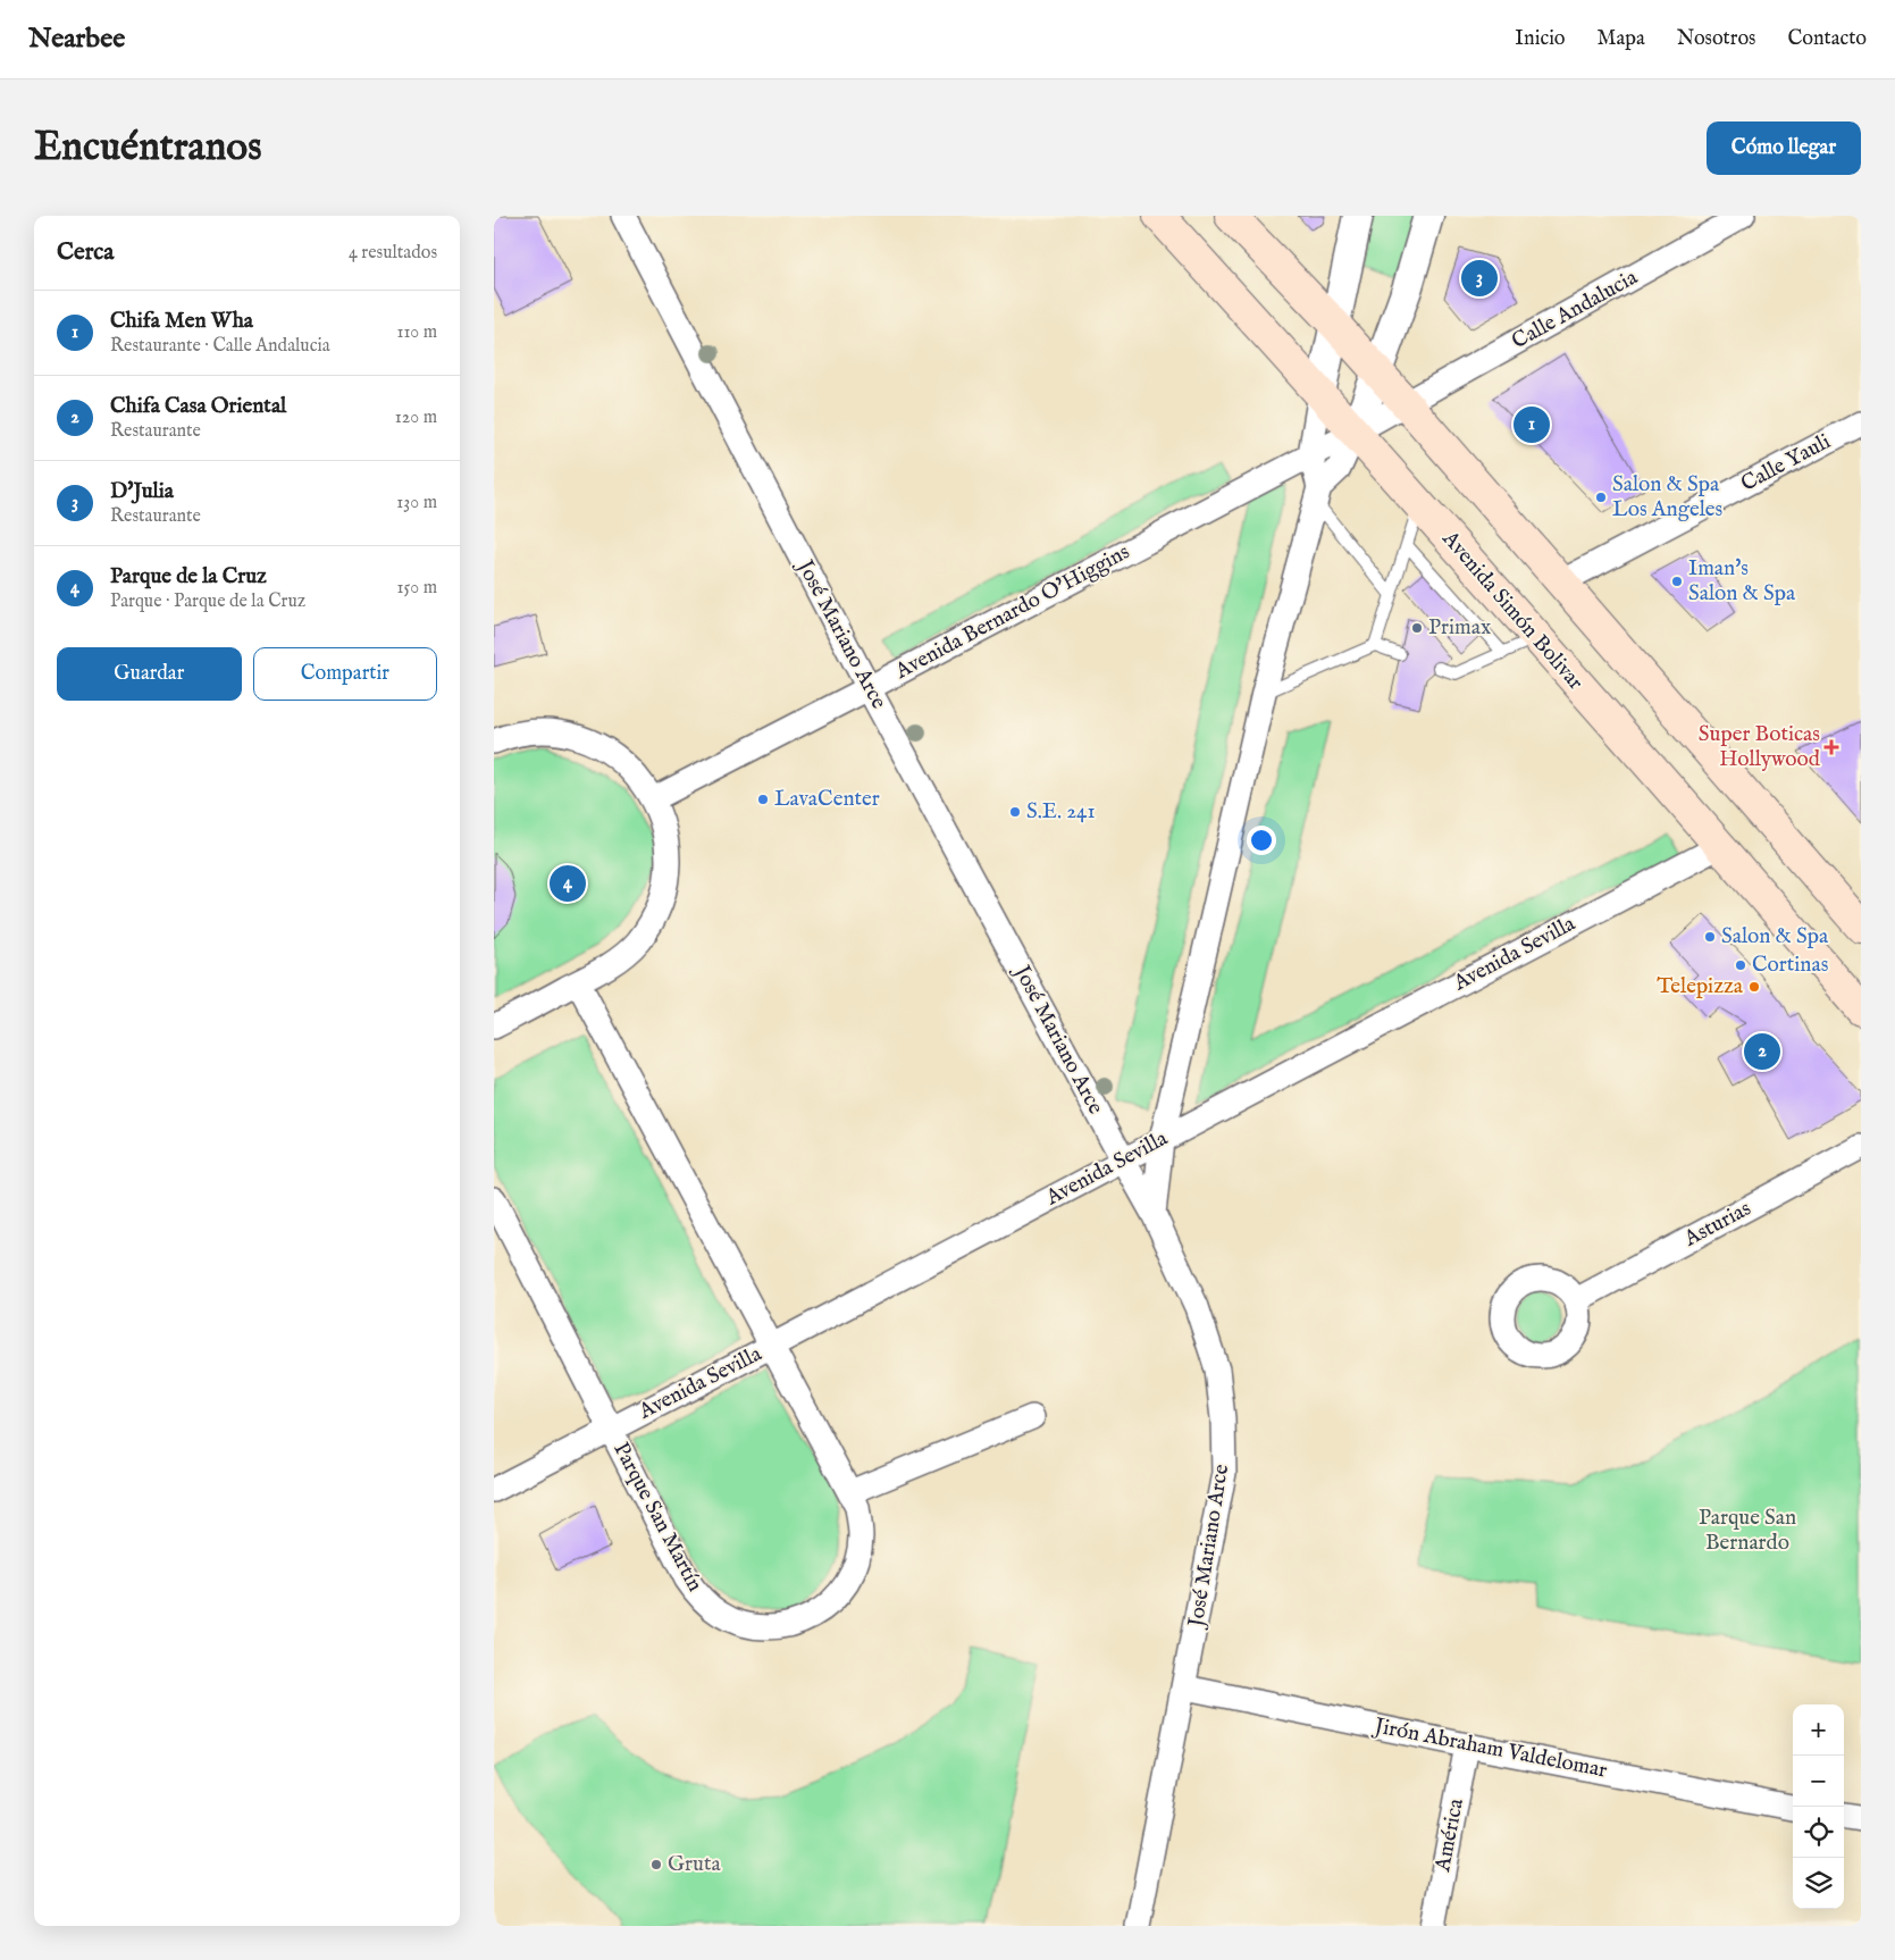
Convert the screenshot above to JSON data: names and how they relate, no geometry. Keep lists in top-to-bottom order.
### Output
{
  "streets": {
    "main road": ["Avenida Simón Bolivar"],
    "street": [
      "Calle Andalucia",
      "Calle Yauli",
      "Avenida Bernardo O'Higgins",
      "José Mariano Arce",
      "Avenida Sevilla",
      "Asturias",
      "Parque San Martín",
      "Jirón Abraham Valdelomar",
      "América"
    ]
  },
  "crossings": [
    ["Calle Andalucia", "Avenida Simón Bolivar"],
    ["Calle Andalucia", "Avenida Bernardo O'Higgins"],
    ["Avenida Simón Bolivar", "Avenida Bernardo O'Higgins"],
    ["Avenida Simón Bolivar", "Avenida Sevilla"],
    ["Avenida Bernardo O'Higgins", "José Mariano Arce"],
    ["José Mariano Arce", "Avenida Sevilla"],
    ["José Mariano Arce", "Jirón Abraham Valdelomar"],
    ["Avenida Sevilla", "Parque San Martín"],
    ["Jirón Abraham Valdelomar", "América"]
  ],
  "parks": ["Parque San Bernardo"],
  "places": {
    "other": [
      "Salon & Spa Los Angeles",
      "Iman's Salon & Spa",
      "Primax",
      "LavaCenter",
      "S.E. 241",
      "Salon & Spa",
      "Cortinas",
      "Telepizza",
      "Gruta"
    ],
    "health": ["Super Boticas Hollywood"]
  },
  "page": {
    "header": "Nearbee",
    "nav": [
      "Inicio",
      "Mapa",
      "Nosotros",
      "Contacto"
    ],
    "buttons": [
      "Cómo llegar",
      ["Guardar", "Compartir"]
    ],
    "title": "Encuéntranos",
    "heading": ["Cerca", "4 resultados"],
    "pins": [
      "3",
      "1",
      "4",
      "2"
    ],
    "list": [
      {
        "mark": "1",
        "name": "Chifa Men Wha",
        "note": "Restaurante · Calle Andalucia",
        "value": "110 m"
      },
      {
        "mark": "2",
        "name": "Chifa Casa Oriental",
        "note": "Restaurante",
        "value": "120 m"
      },
      {
        "mark": "3",
        "name": "D'Julia",
        "note": "Restaurante",
        "value": "130 m"
      },
      {
        "mark": "4",
        "name": "Parque de la Cruz",
        "note": "Parque · Parque de la Cruz",
        "value": "150 m"
      }
    ],
    "map_buttons": ["+", "−"]
  }
}
